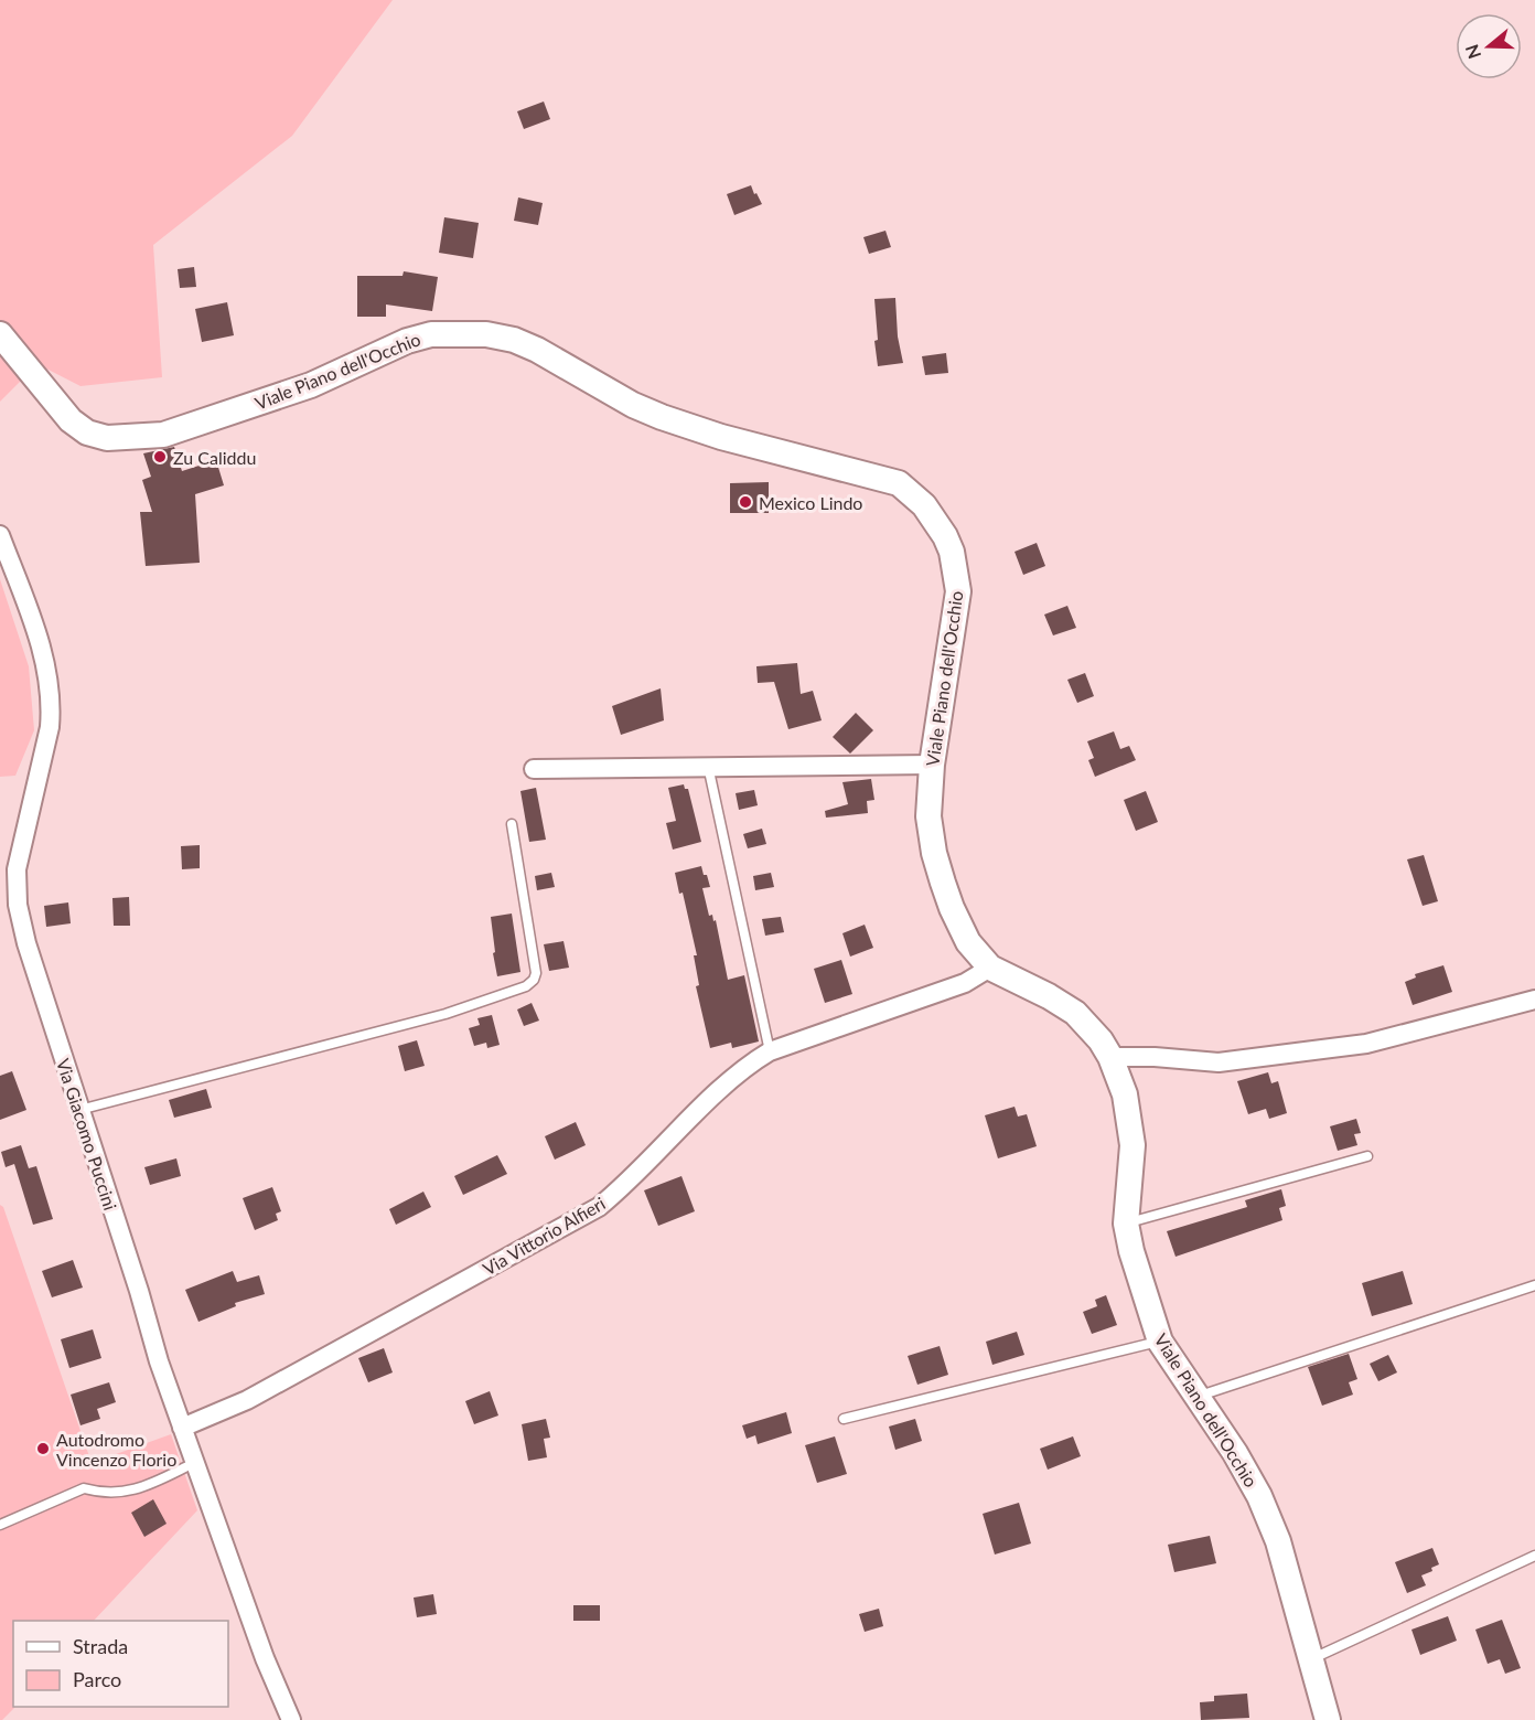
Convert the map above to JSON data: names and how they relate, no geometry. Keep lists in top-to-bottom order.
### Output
{
  "streets": {
    "main road": ["Viale Piano dell'Occhio"],
    "street": ["Via Giacomo Puccini", "Via Vittorio Alfieri"]
  },
  "crossings": [
    ["Viale Piano dell'Occhio", "Via Vittorio Alfieri"],
    ["Via Giacomo Puccini", "Via Vittorio Alfieri"]
  ],
  "places": ["Zu Caliddu", "Mexico Lindo", "Autodromo Vincenzo Florio"],
  "legend": ["Strada", "Parco"],
  "north": "left"
}
